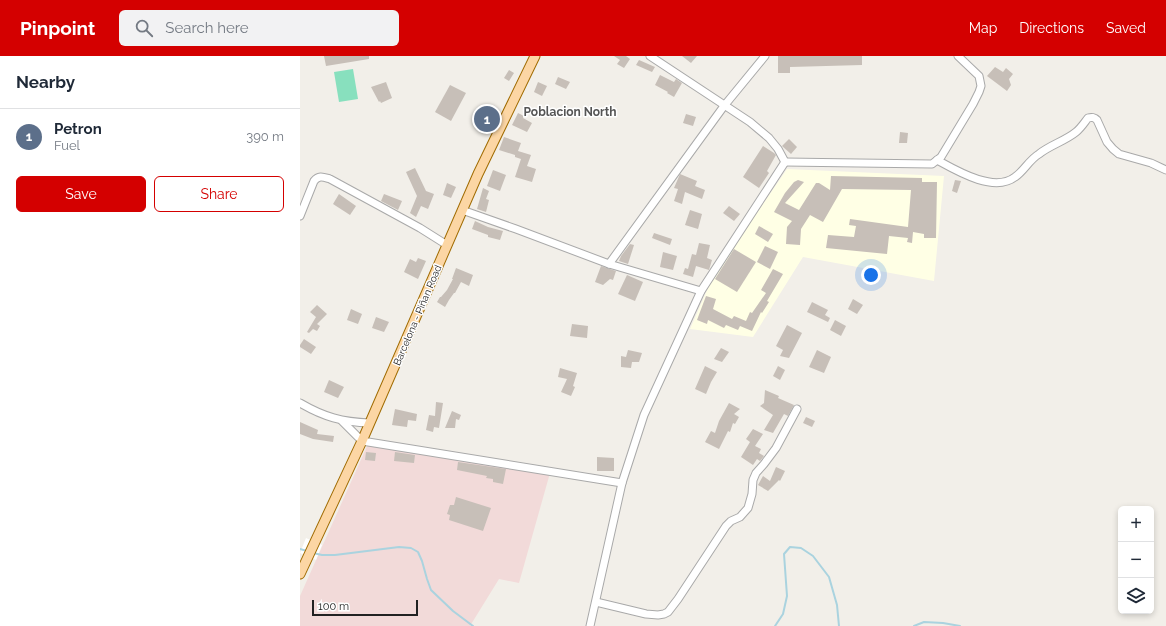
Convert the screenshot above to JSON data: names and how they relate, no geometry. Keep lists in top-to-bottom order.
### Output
{
  "streets": {
    "main road": ["Barcelona - Piñan Road"]
  },
  "districts": ["Poblacion North"],
  "scale_bar": "100 m",
  "page": {
    "header": "Pinpoint",
    "search": "Search here",
    "nav": ["Map", "Directions", "Saved"],
    "heading": "Nearby",
    "pins": "1",
    "list": [
      {
        "mark": "1",
        "name": "Petron",
        "note": "Fuel",
        "value": "390 m"
      }
    ],
    "buttons": ["Save", "Share"],
    "map_buttons": ["+", "−"],
    "scale": "100 m"
  }
}
